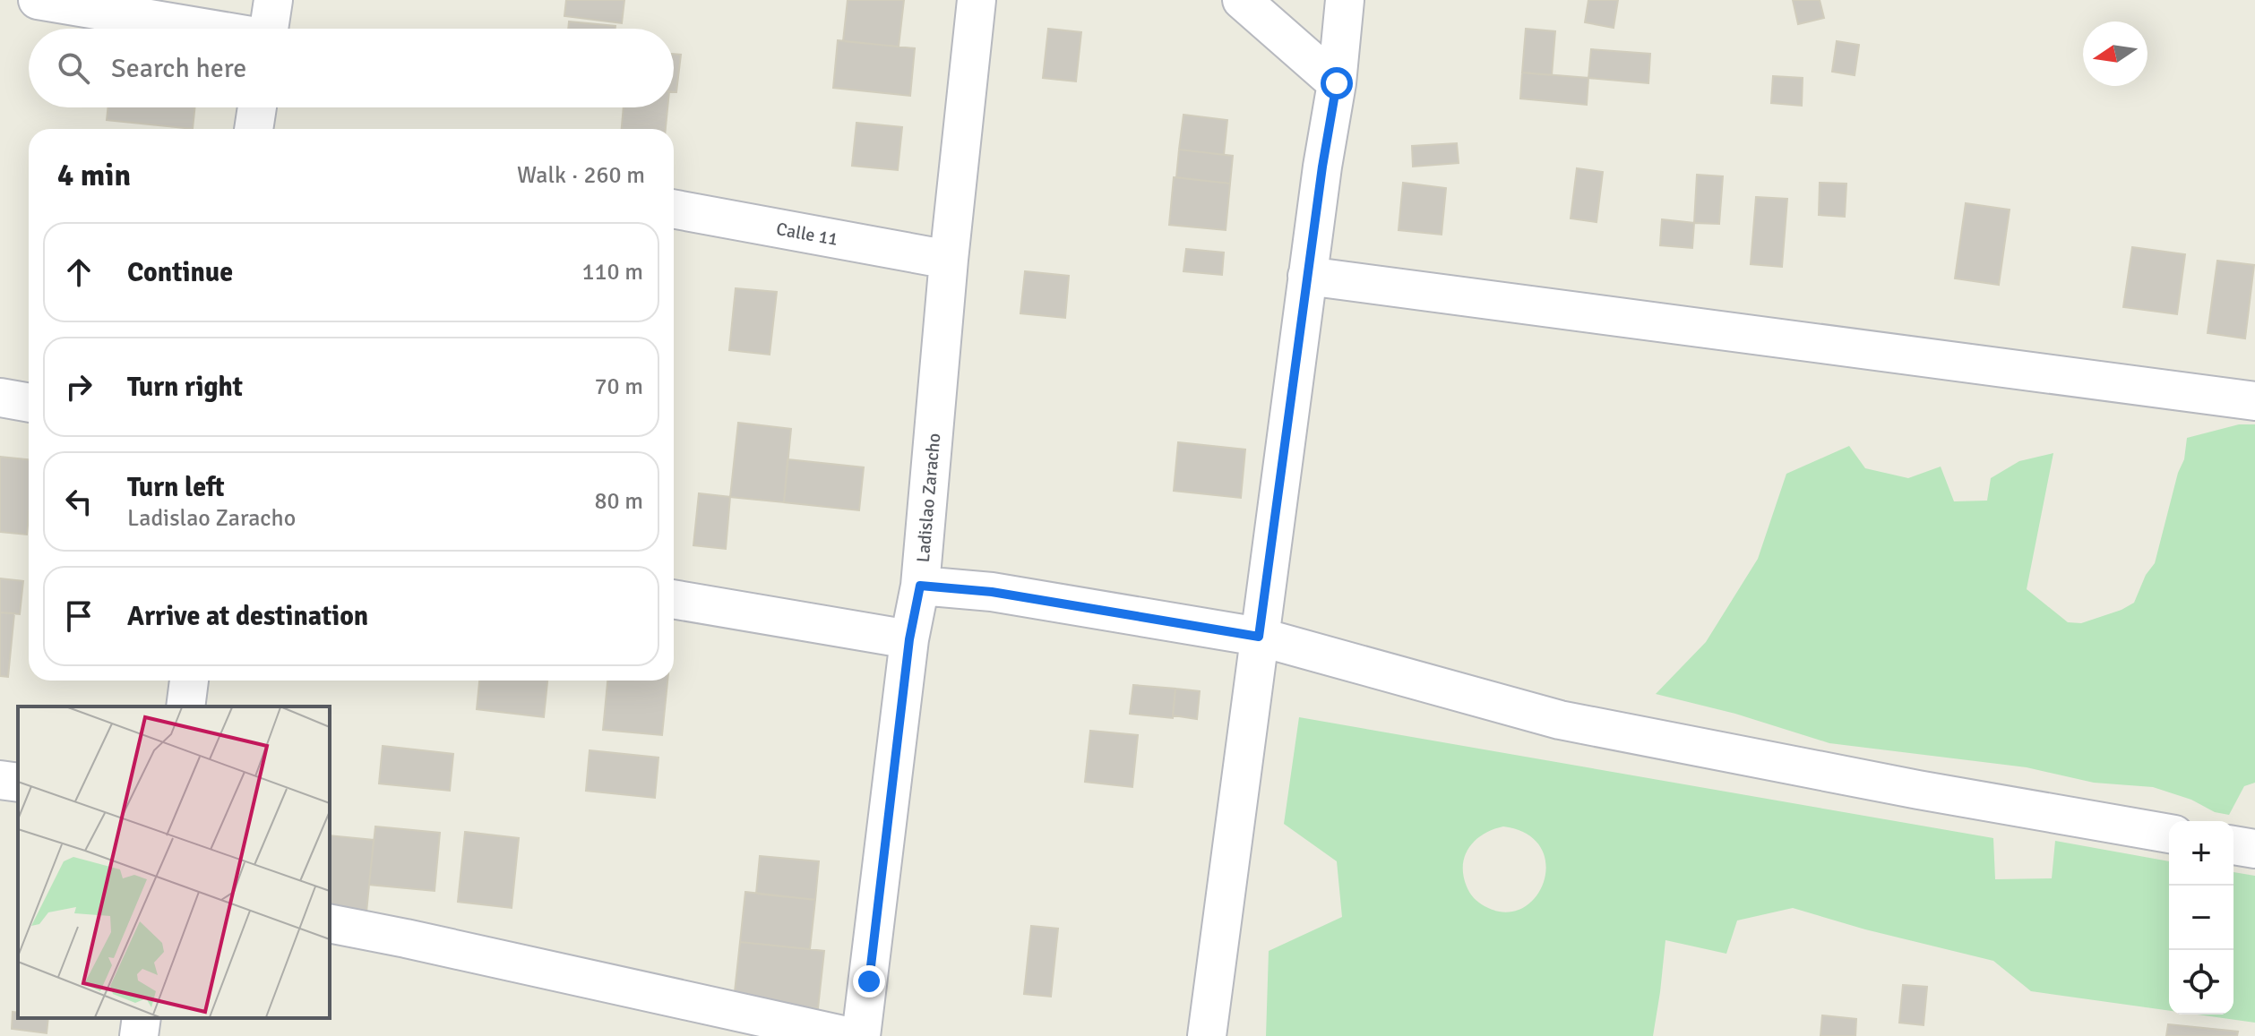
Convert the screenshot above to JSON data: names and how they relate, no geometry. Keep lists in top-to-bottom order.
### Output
{
  "streets": {
    "street": ["Calle 11", "Ladislao Zaracho"]
  },
  "crossings": [
    ["Calle 11", "Ladislao Zaracho"]
  ],
  "north": "left",
  "page": {
    "search": "Search here",
    "heading": ["4 min", "Walk · 260 m"],
    "list": [
      ["Continue", "110 m"],
      ["Turn right", "70 m"],
      ["Turn left", "Ladislao Zaracho", "80 m"],
      "Arrive at destination"
    ],
    "map_buttons": ["+", "−"]
  }
}
